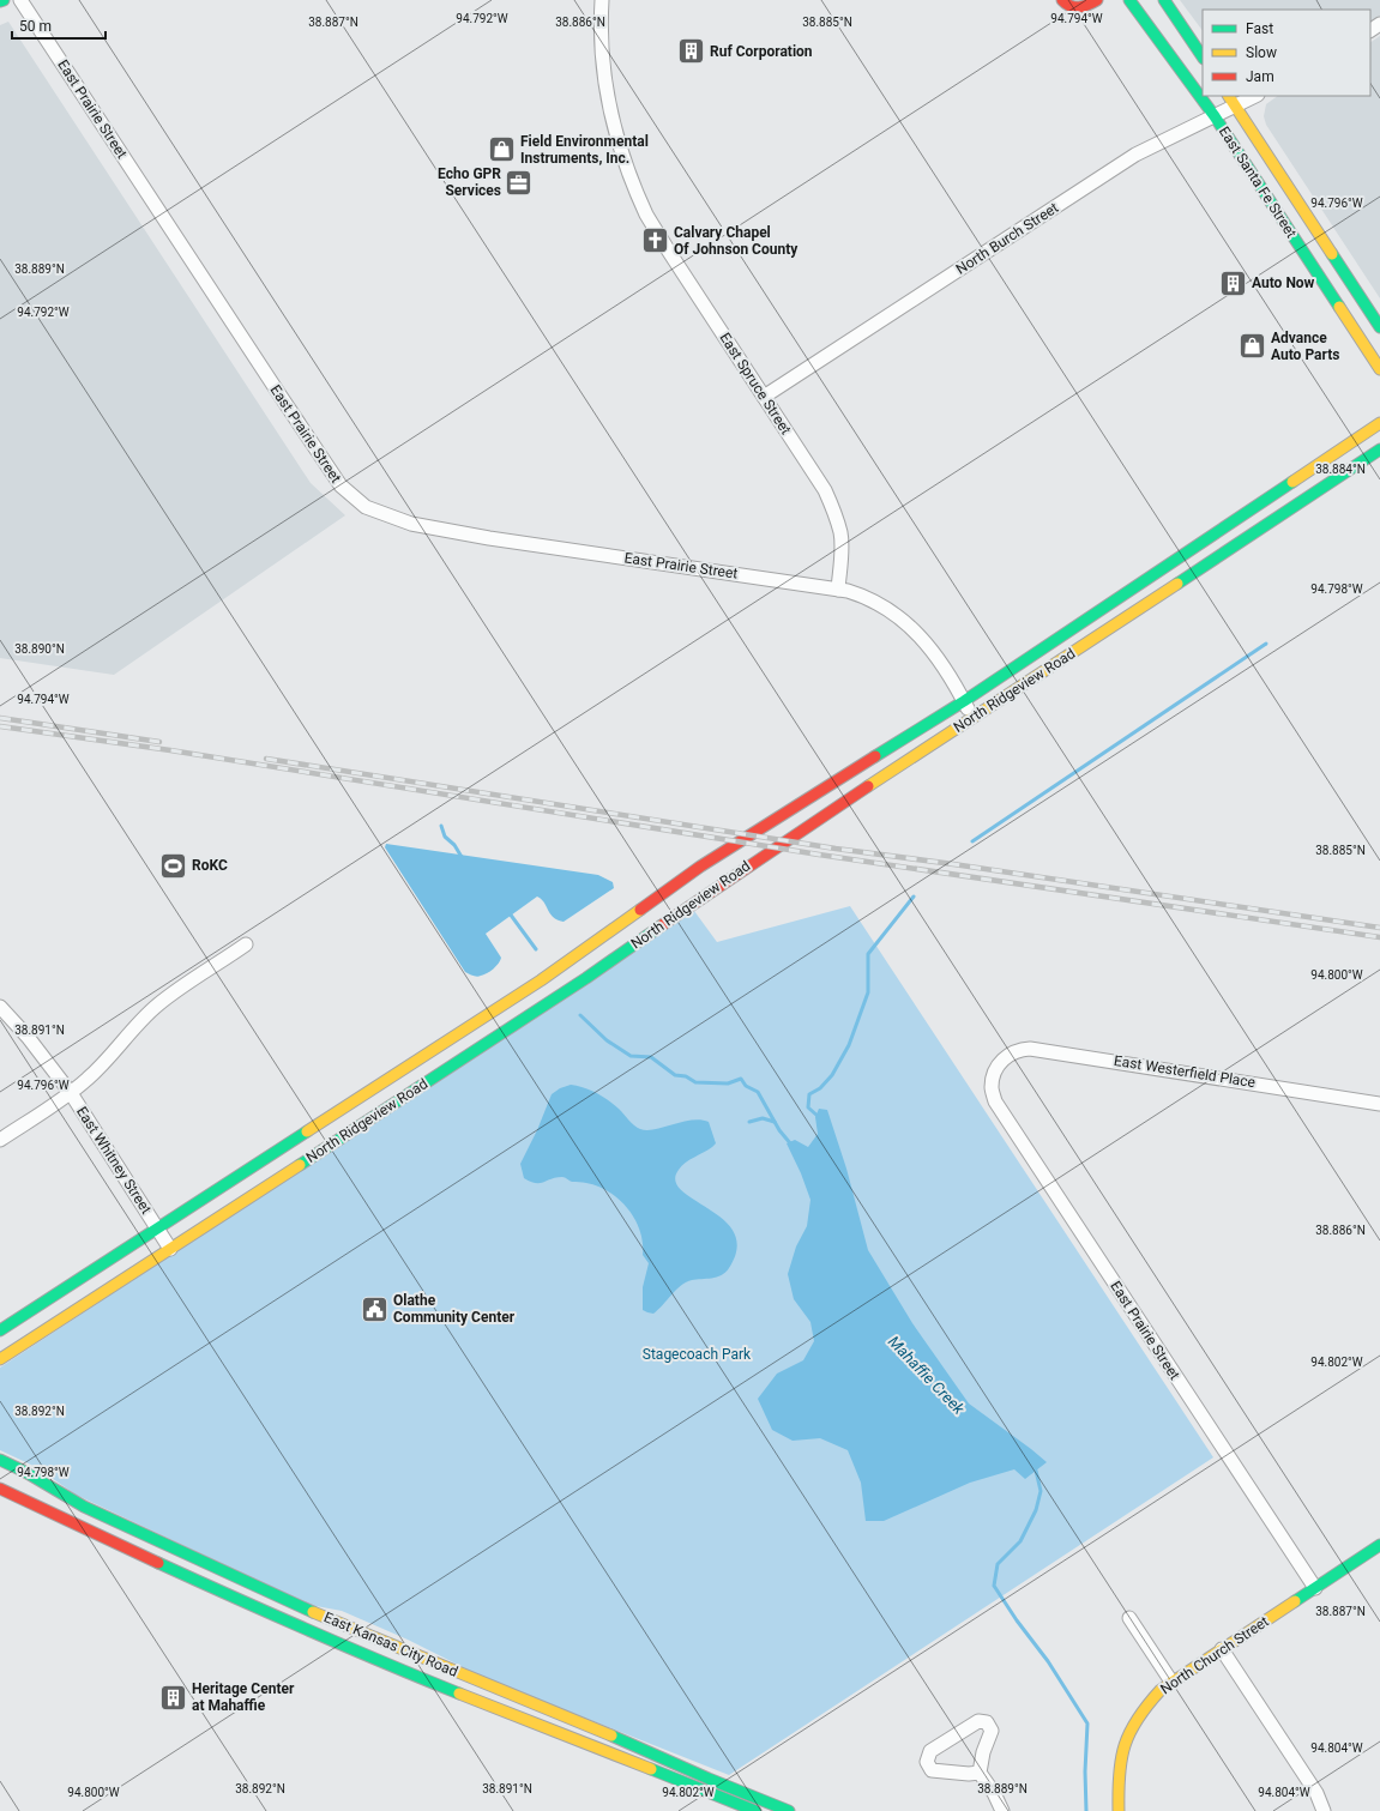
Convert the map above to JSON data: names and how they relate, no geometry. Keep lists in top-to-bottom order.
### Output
{
  "streets": {
    "main road": [
      "East Santa Fe Street",
      "North Ridgeview Road",
      "East Kansas City Road",
      "North Church Street"
    ],
    "street": [
      "East Prairie Street",
      "North Burch Street",
      "East Spruce Street",
      "East Westerfield Place",
      "East Whitney Street"
    ]
  },
  "crossings": [
    ["East Prairie Street", "East Spruce Street"],
    ["East Prairie Street", "East Westerfield Place"],
    ["East Prairie Street", "North Church Street"],
    ["East Santa Fe Street", "North Burch Street"],
    ["North Burch Street", "East Spruce Street"],
    ["North Ridgeview Road", "East Whitney Street"]
  ],
  "water": ["Mahaffie Creek"],
  "parks": ["Stagecoach Park"],
  "places": {
    "building": ["Ruf Corporation", "Auto Now", "Heritage Center at Mahaffie"],
    "shop": ["Field Environmental Instruments, Inc.", "Advance Auto Parts"],
    "office": ["Echo GPR Services"],
    "church": ["Calvary Chapel Of Johnson County"],
    "sports": ["RoKC"],
    "public building": ["Olathe Community Center"]
  },
  "legend": ["Fast", "Slow", "Jam"],
  "scale_bar": "50 m",
  "coordinates": [
    "94.792°W",
    "94.794°W",
    "38.887°N",
    "38.886°N",
    "38.885°N",
    "94.796°W",
    "38.889°N",
    "38.884°N",
    "94.798°W",
    "38.890°N",
    "94.800°W",
    "38.891°N",
    "94.802°W",
    "38.892°N",
    "94.804°W"
  ]
}
